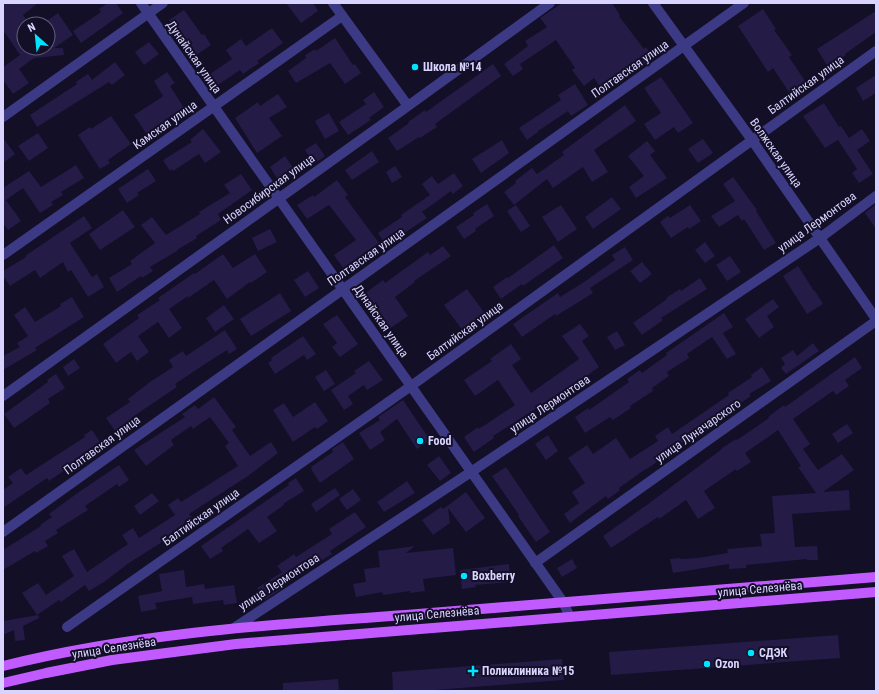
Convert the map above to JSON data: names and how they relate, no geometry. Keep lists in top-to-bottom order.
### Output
{
  "streets": {
    "main road": ["улица Селезнёва"],
    "street": [
      "Дунайская улица",
      "Полтавская улица",
      "Балтийская улица",
      "Камская улица",
      "Волжская улица",
      "Новосибирская улица",
      "улица Лермонтова",
      "улица Луначарского"
    ]
  },
  "crossings": [
    ["Дунайская улица", "Полтавская улица"],
    ["Дунайская улица", "Балтийская улица"],
    ["Дунайская улица", "Камская улица"],
    ["Дунайская улица", "Новосибирская улица"],
    ["Дунайская улица", "улица Лермонтова"],
    ["Дунайская улица", "улица Луначарского"],
    ["Дунайская улица", "улица Селезнёва"],
    ["Полтавская улица", "Волжская улица"],
    ["Балтийская улица", "Волжская улица"],
    ["Волжская улица", "улица Лермонтова"],
    ["Волжская улица", "улица Луначарского"],
    ["улица Лермонтова", "улица Селезнёва"]
  ],
  "places": {
    "other": [
      "Школа №14",
      "Food",
      "Boxberry",
      "СДЭК",
      "Ozon"
    ],
    "health": ["Поликлиника №15"]
  },
  "north": "top left"
}
